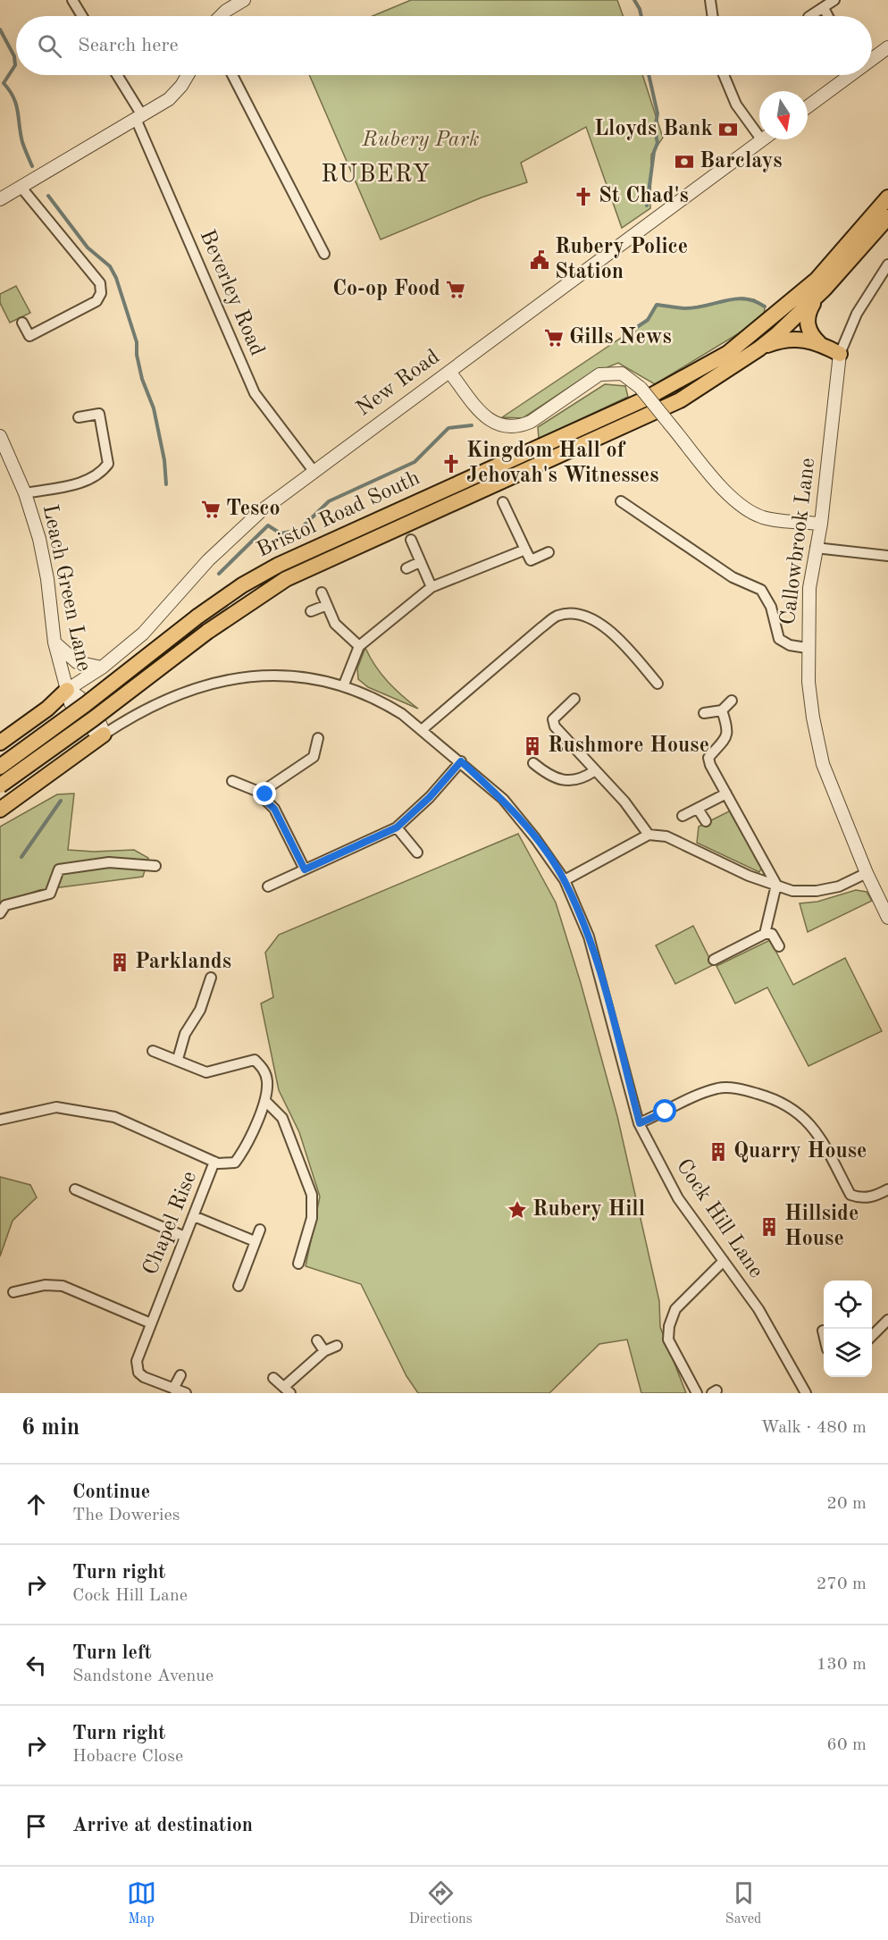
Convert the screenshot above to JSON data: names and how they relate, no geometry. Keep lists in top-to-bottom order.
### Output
{
  "streets": {
    "highway": ["Bristol Road South"],
    "street": [
      "Beverley Road",
      "New Road",
      "Callowbrook Lane",
      "Leach Green Lane",
      "Cock Hill Lane",
      "Chapel Rise"
    ]
  },
  "crossings": [
    ["Beverley Road", "New Road"],
    ["New Road", "Leach Green Lane"],
    ["Leach Green Lane", "Cock Hill Lane"]
  ],
  "districts": ["RUBERY"],
  "parks": ["Rubery Park"],
  "places": {
    "bank": ["Lloyds Bank", "Barclays"],
    "church": ["St Chad's", "Kingdom Hall of Jehovah's Witnesses"],
    "public building": ["Rubery Police Station"],
    "supermarket": ["Co-op Food", "Gills News", "Tesco"],
    "building": [
      "Rushmore House",
      "Parklands",
      "Quarry House",
      "Hillside House"
    ],
    "place": ["Rubery Hill"]
  },
  "north": "bottom",
  "page": {
    "search": "Search here",
    "heading": ["6 min", "Walk · 480 m"],
    "list": [
      ["Continue", "The Doweries", "20 m"],
      ["Turn right", "Cock Hill Lane", "270 m"],
      ["Turn left", "Sandstone Avenue", "130 m"],
      ["Turn right", "Hobacre Close", "60 m"],
      "Arrive at destination"
    ],
    "nav": ["Map", "Directions", "Saved"]
  }
}
